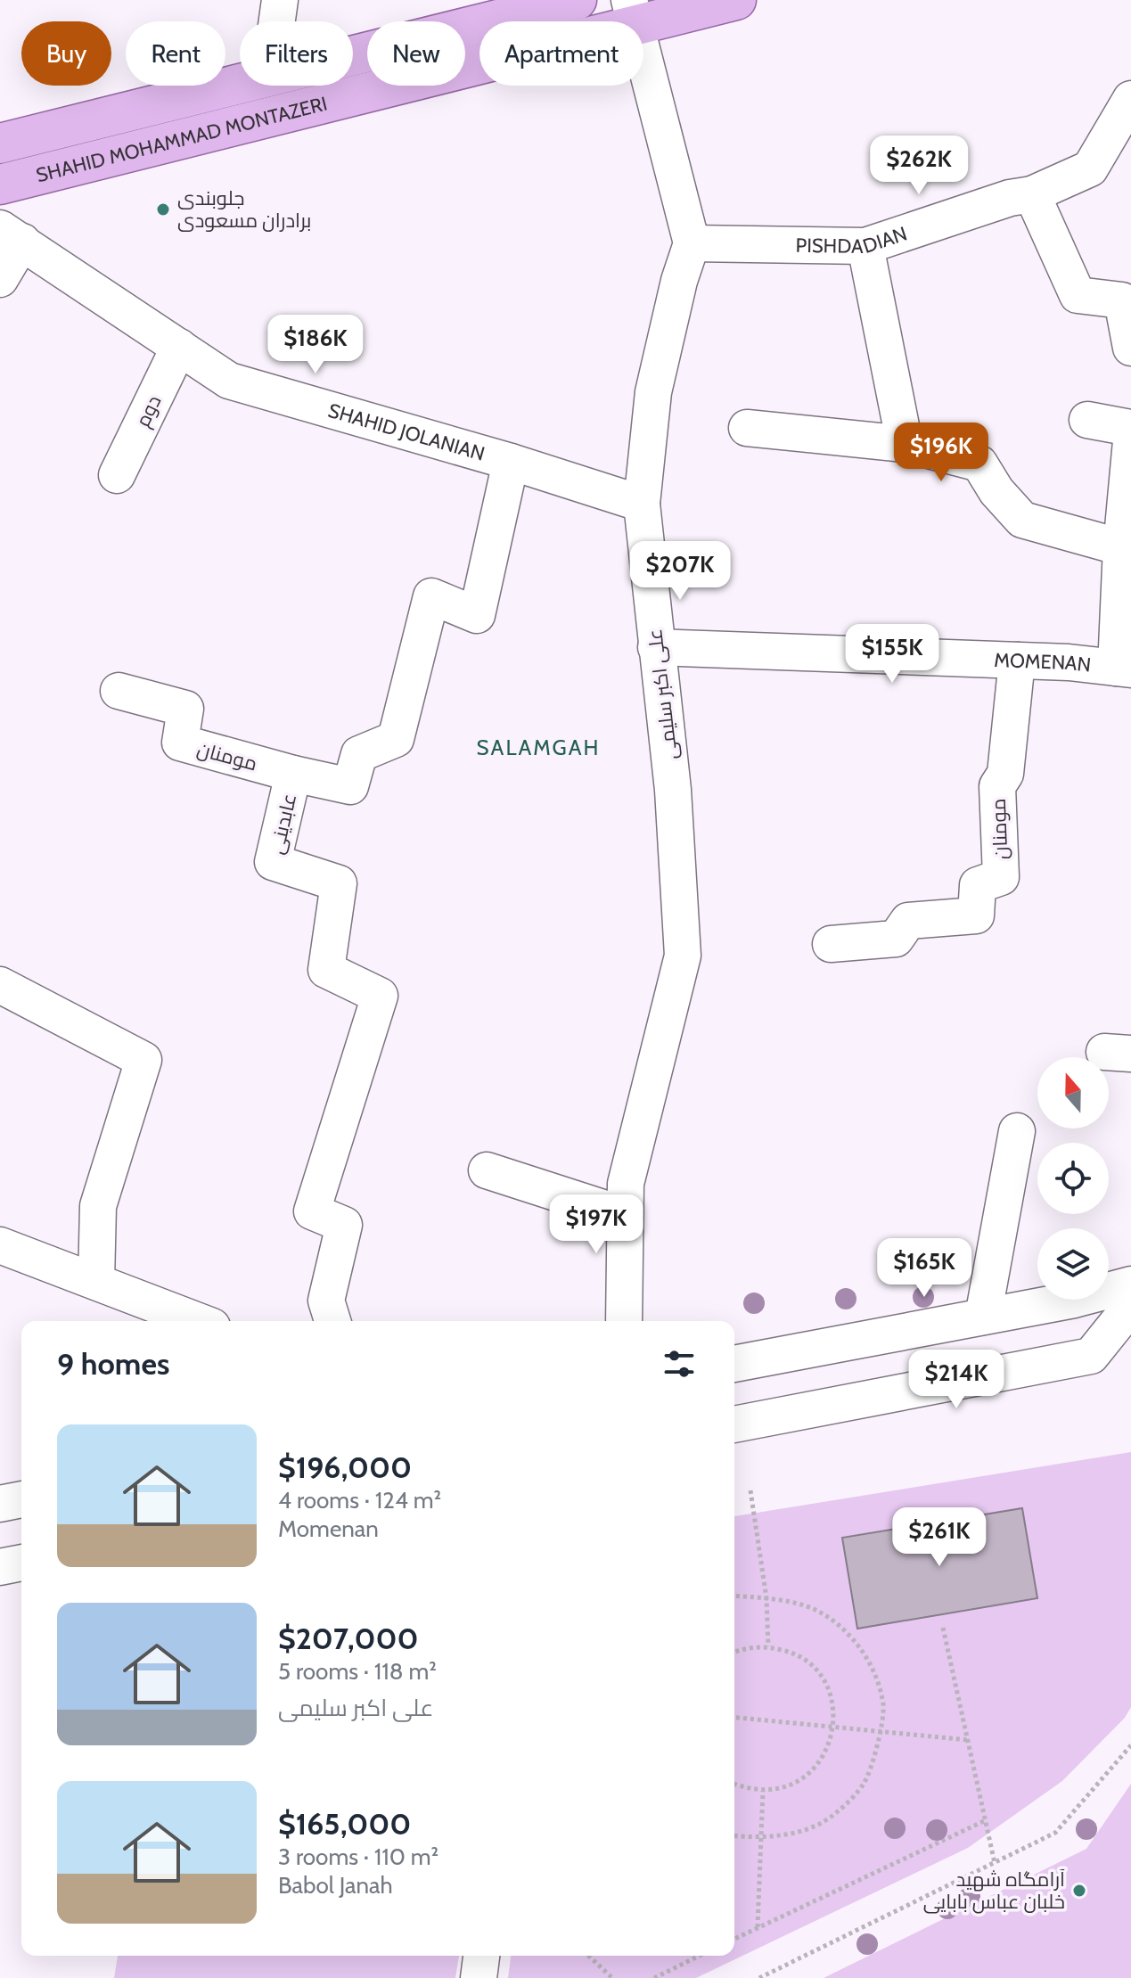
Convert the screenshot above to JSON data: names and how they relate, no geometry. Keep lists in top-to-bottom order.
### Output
{
  "streets": {
    "main road": ["SHAHID MOHAMMAD MONTAZERI"],
    "street": [
      "PISHDADIAN",
      "دوم",
      "SHAHID JOLANIAN",
      "MOMENAN",
      "علی اکبر سلیمی",
      "مومنان",
      "عابدینی"
    ]
  },
  "crossings": [
    ["PISHDADIAN", "علی اکبر سلیمی"],
    ["دوم", "SHAHID JOLANIAN"],
    ["SHAHID JOLANIAN", "علی اکبر سلیمی"],
    ["SHAHID JOLANIAN", "عابدینی"],
    ["MOMENAN", "علی اکبر سلیمی"],
    ["MOMENAN", "مومنان"],
    ["مومنان", "عابدینی"]
  ],
  "districts": ["SALAMGAH"],
  "places": ["جلوبندی برادران مسعودی", "آرامگاه شهید خلبان عباس بابایی"],
  "north": "top",
  "page": {
    "chip": [
      "Buy",
      "Rent",
      "Filters",
      "New",
      "Apartment"
    ],
    "price": [
      "$262K",
      "$186K",
      "$196K",
      "$207K",
      "$155K",
      "$197K",
      "$165K",
      "$214K",
      "$261K"
    ],
    "heading": "9 homes",
    "list": [
      {
        "name": "$196,000",
        "note": "4 rooms · 124 m² · Momenan"
      },
      {
        "name": "$207,000",
        "note": "5 rooms · 118 m² · علی اکبر سلیمی"
      },
      {
        "name": "$165,000",
        "note": "3 rooms · 110 m² · Babol Janah"
      }
    ]
  }
}
